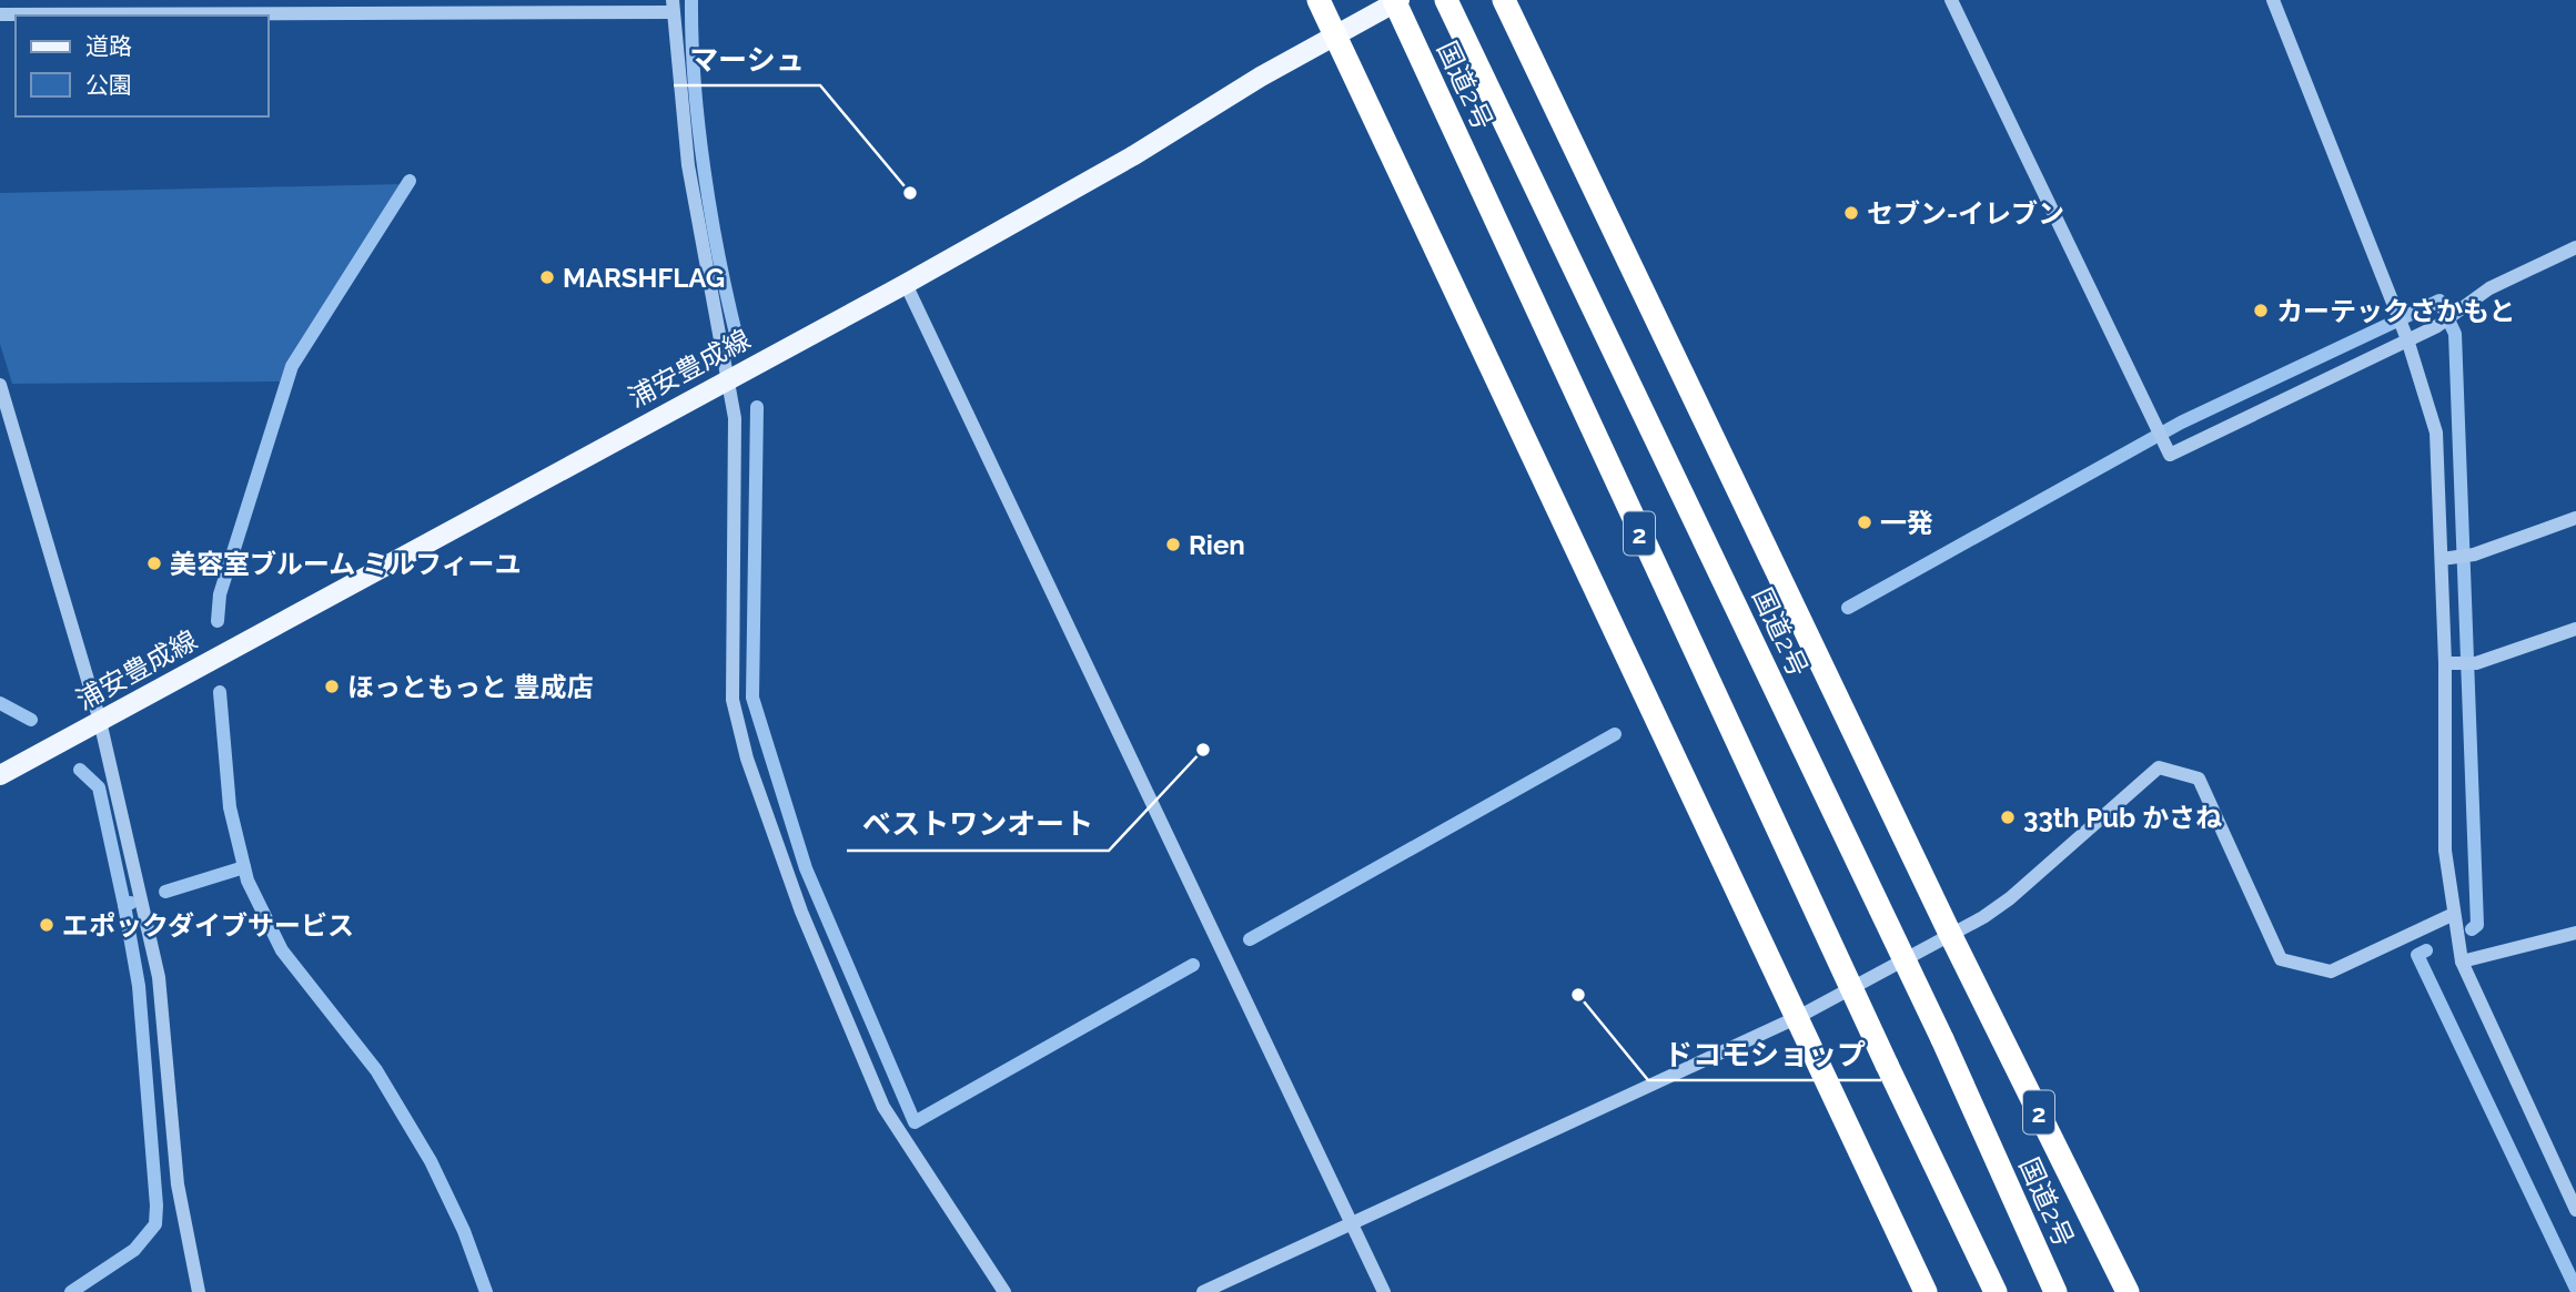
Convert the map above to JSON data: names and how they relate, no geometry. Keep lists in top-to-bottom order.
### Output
{
  "streets": {
    "highway": ["国道2号", "2"],
    "main road": ["浦安豊成線"]
  },
  "crossings": [
    ["国道2号", "浦安豊成線"]
  ],
  "places": [
    "マーシュ",
    "セブン-イレブン",
    "MARSHFLAG",
    "カーテックさかもと",
    "一発",
    "Rien",
    "美容室ブルーム ミルフィーユ",
    "ほっともっと 豊成店",
    "ベストワンオート",
    "33th Pub かさね",
    "エポックダイブサービス",
    "ドコモショップ"
  ],
  "legend": ["道路", "公園"]
}
